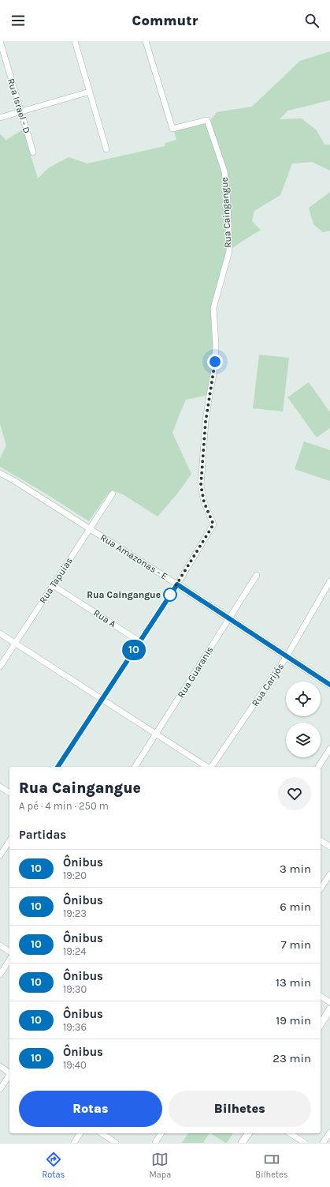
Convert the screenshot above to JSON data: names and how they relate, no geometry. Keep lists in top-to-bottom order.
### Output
{
  "streets": {
    "street": [
      "Rua Israel - D",
      "Rua Caingangue",
      "Rua Amazonas - E",
      "Rua Tapuias",
      "Rua A",
      "Rua Guaranis",
      "Rua Carijós"
    ]
  },
  "crossings": [
    ["Rua Caingangue", "Rua Amazonas - E"],
    ["Rua Caingangue", "Rua A"],
    ["Rua Amazonas - E", "Rua Tapuias"],
    ["Rua Amazonas - E", "Rua Guaranis"],
    ["Rua Amazonas - E", "Rua Carijós"],
    ["Rua Tapuias", "Rua A"]
  ],
  "places": ["Rua Caingangue"],
  "lines": ["bus line 10"],
  "page": {
    "header": "Commutr",
    "on_map": "10",
    "heading": [
      ["Rua Caingangue", "A pé · 4 min · 250 m"],
      "Partidas"
    ],
    "list": [
      {
        "mark": "10",
        "name": "Ônibus",
        "note": "19:20",
        "value": "3 min"
      },
      {
        "mark": "10",
        "name": "Ônibus",
        "note": "19:23",
        "value": "6 min"
      },
      {
        "mark": "10",
        "name": "Ônibus",
        "note": "19:24",
        "value": "7 min"
      },
      {
        "mark": "10",
        "name": "Ônibus",
        "note": "19:30",
        "value": "13 min"
      },
      {
        "mark": "10",
        "name": "Ônibus",
        "note": "19:36",
        "value": "19 min"
      },
      {
        "mark": "10",
        "name": "Ônibus",
        "note": "19:40",
        "value": "23 min"
      }
    ],
    "buttons": ["Rotas", "Bilhetes"],
    "tabs": ["Rotas", "Mapa", "Bilhetes"]
  }
}
